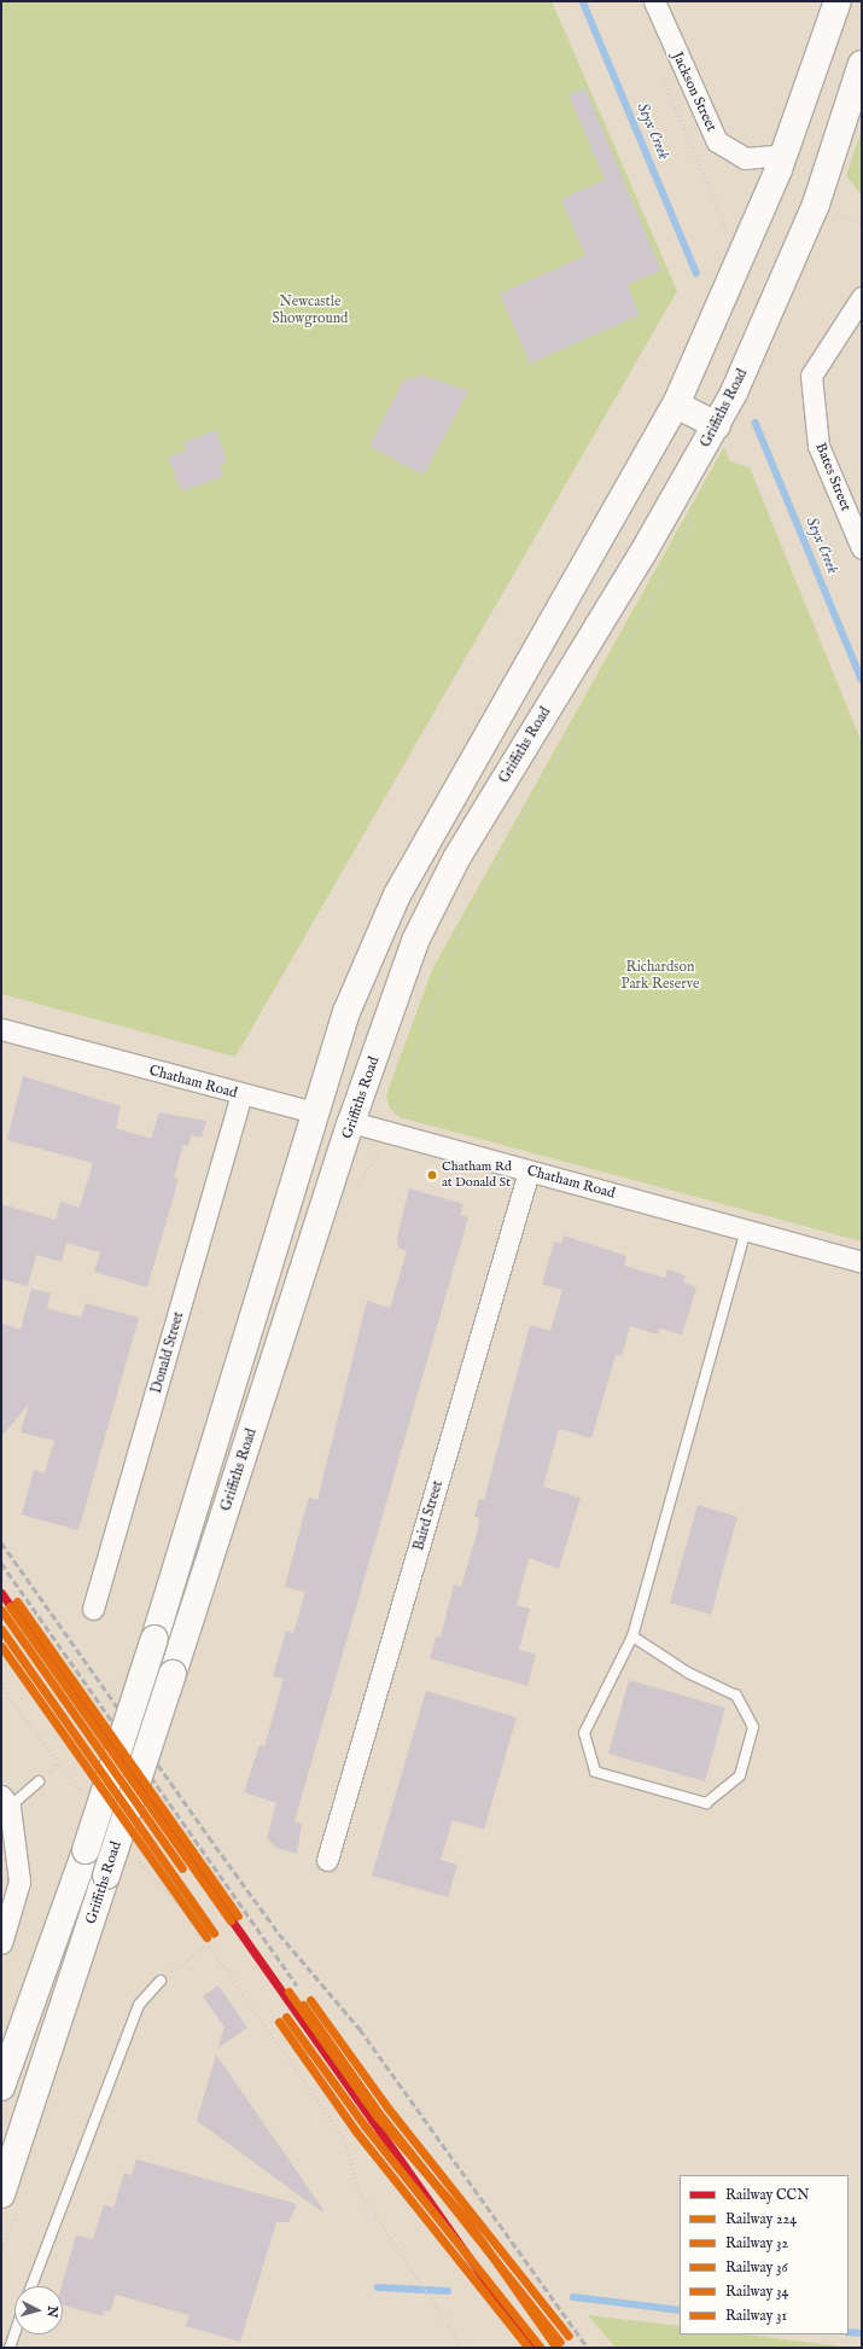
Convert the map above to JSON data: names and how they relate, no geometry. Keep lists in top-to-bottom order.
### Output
{
  "streets": {
    "highway": ["Griffiths Road", "Chatham Road"],
    "street": [
      "Jackson Street",
      "Bates Street",
      "Donald Street",
      "Baird Street"
    ]
  },
  "crossings": [
    ["Jackson Street", "Griffiths Road"],
    ["Griffiths Road", "Chatham Road"],
    ["Chatham Road", "Donald Street"],
    ["Chatham Road", "Baird Street"]
  ],
  "water": ["Styx Creek"],
  "parks": ["Newcastle Showground", "Richardson Park Reserve"],
  "places": ["Chatham Rd at Donald St"],
  "lines": [
    "rail line CCN",
    "rail line 34",
    "rail line 32",
    "rail line 31",
    "rail line 224",
    "rail line 36"
  ],
  "legend": [
    "Railway CCN",
    "Railway 224",
    "Railway 32",
    "Railway 36",
    "Railway 34",
    "Railway 31"
  ],
  "north": "right"
}
